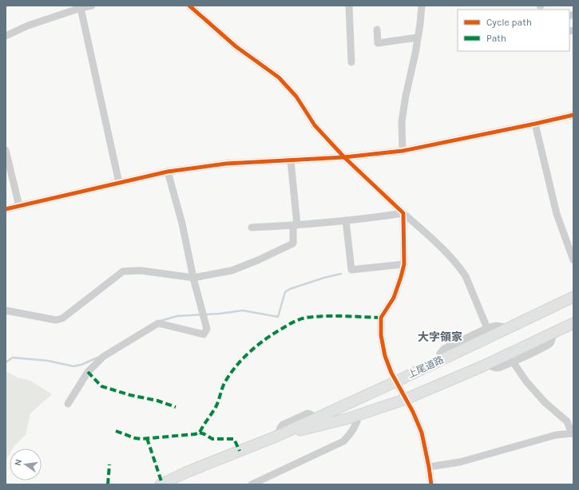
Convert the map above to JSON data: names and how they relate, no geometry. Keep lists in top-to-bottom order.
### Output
{
  "streets": {
    "highway": ["上尾道路"]
  },
  "districts": ["大字領家"],
  "legend": ["Cycle path", "Path"],
  "north": "left"
}
